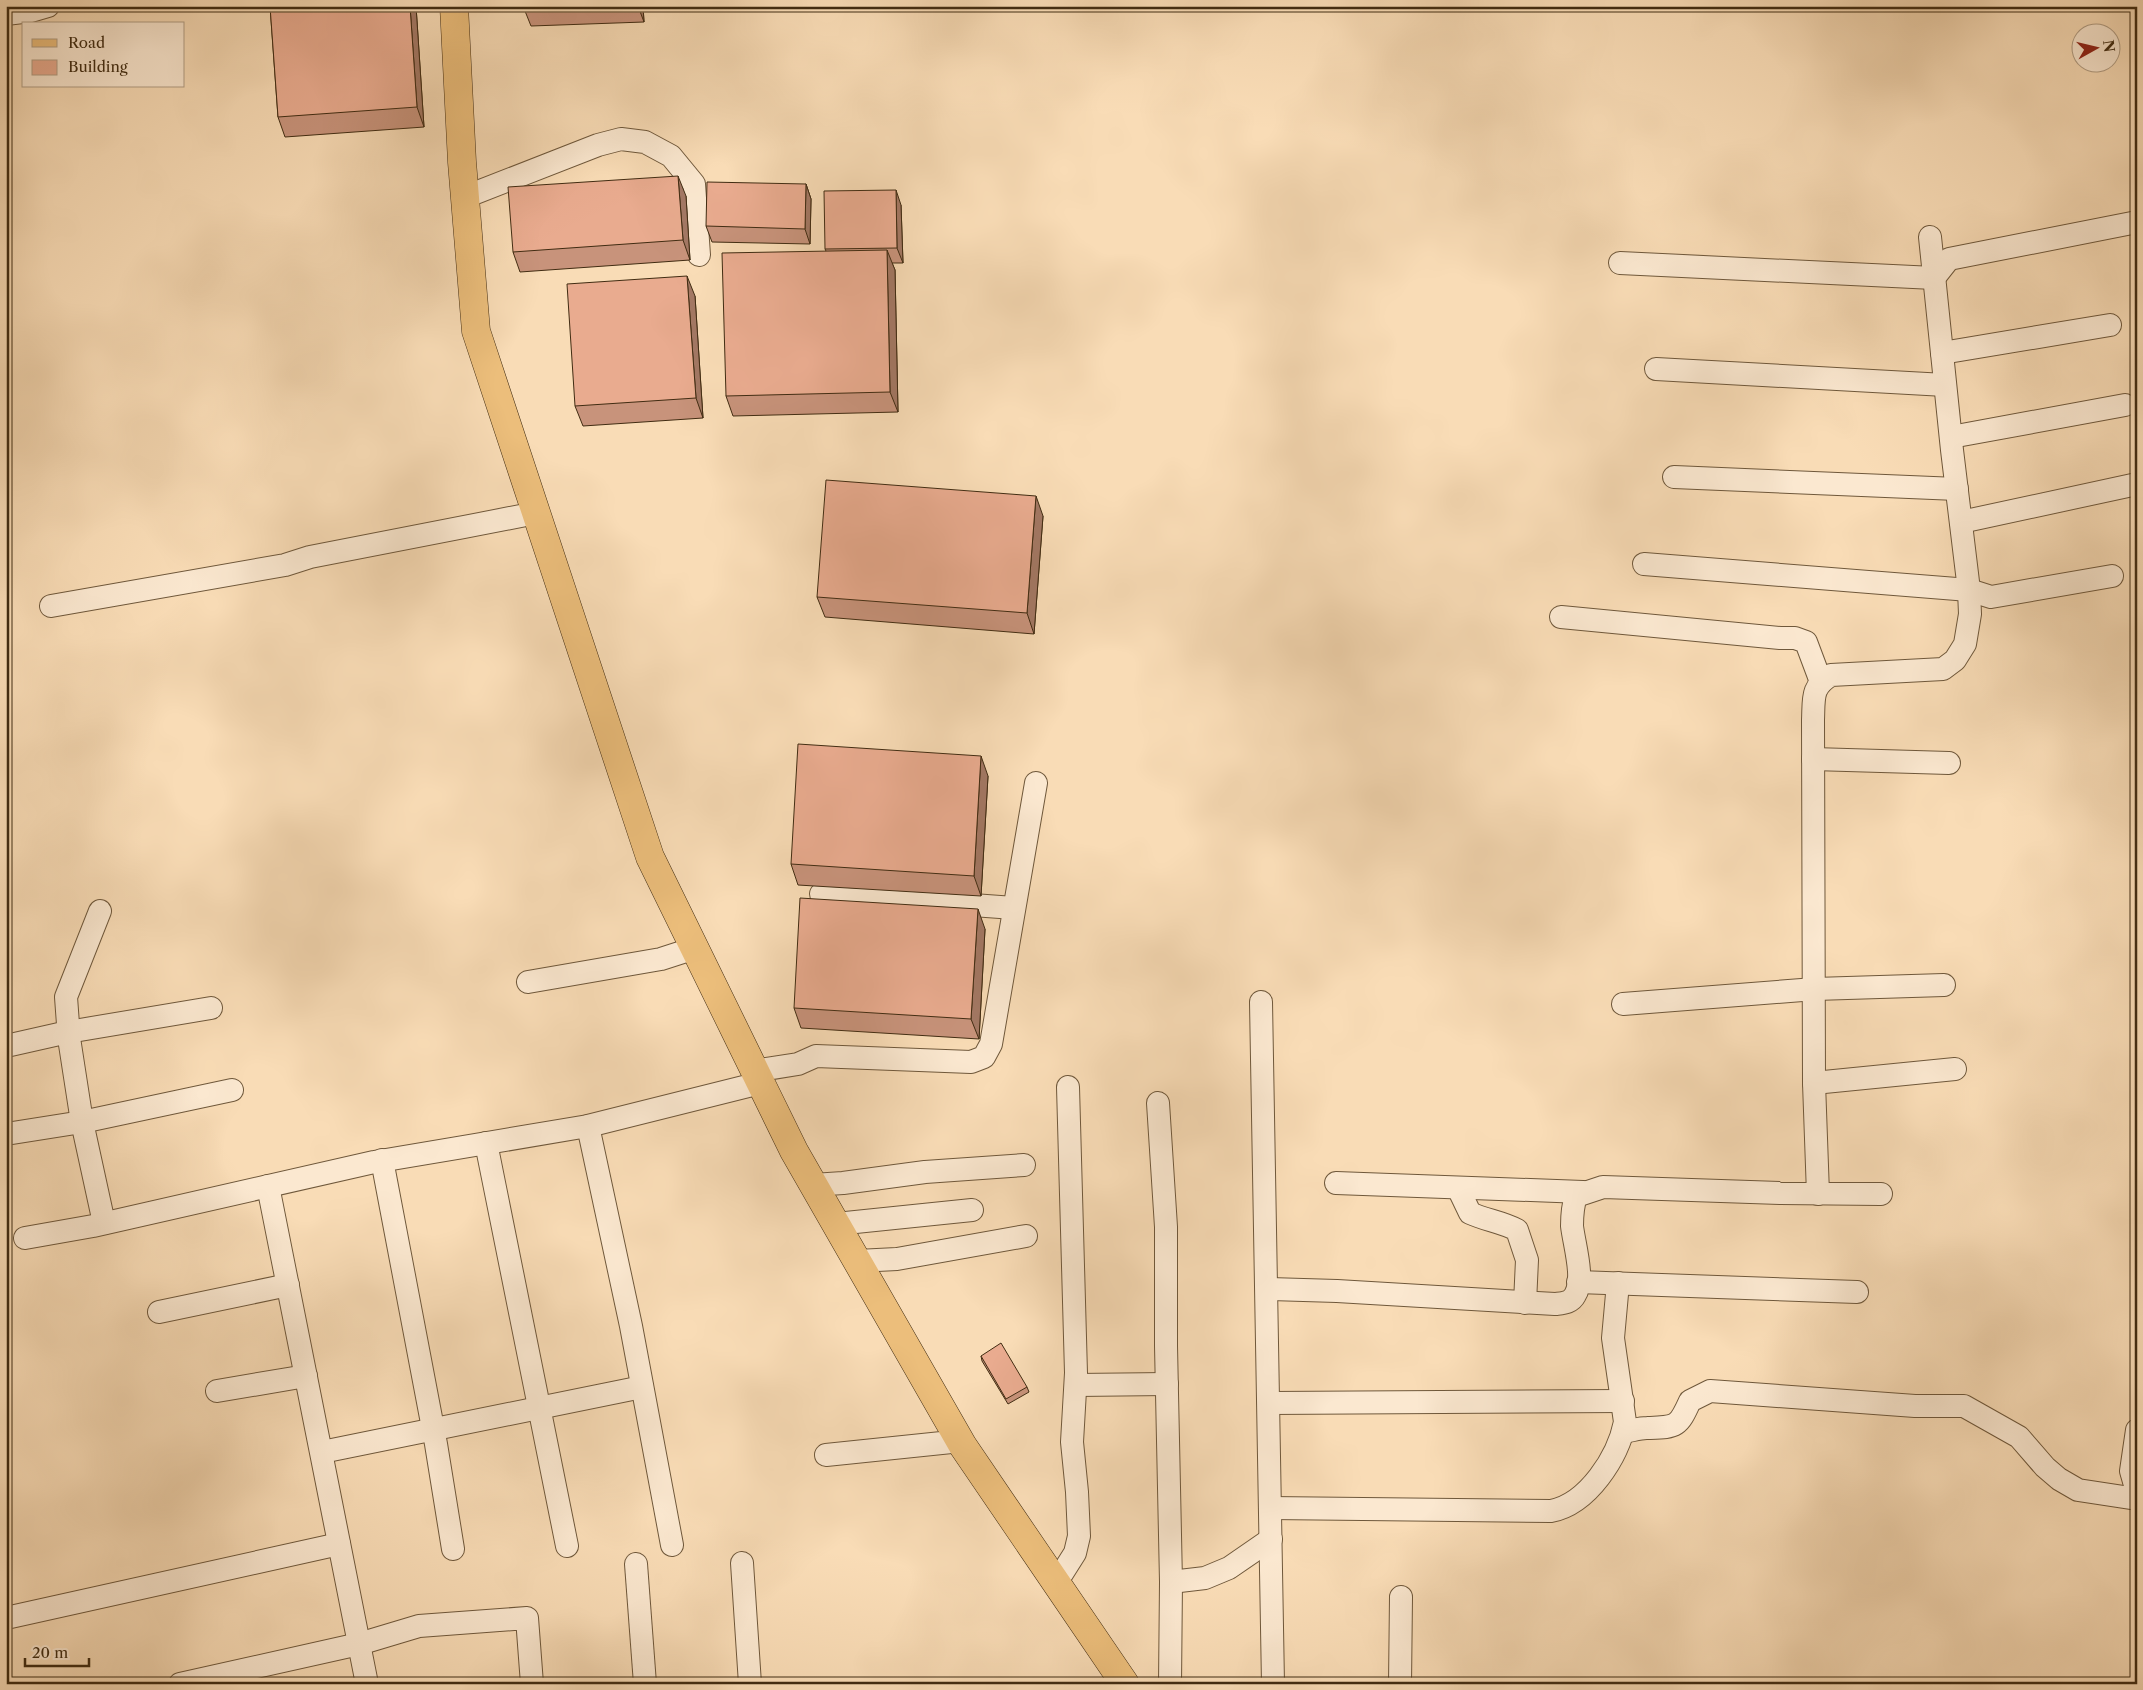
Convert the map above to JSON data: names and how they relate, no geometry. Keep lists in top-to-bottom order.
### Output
{
  "legend": ["Road", "Building"],
  "scale_bar": "20 m",
  "north": "right"
}
